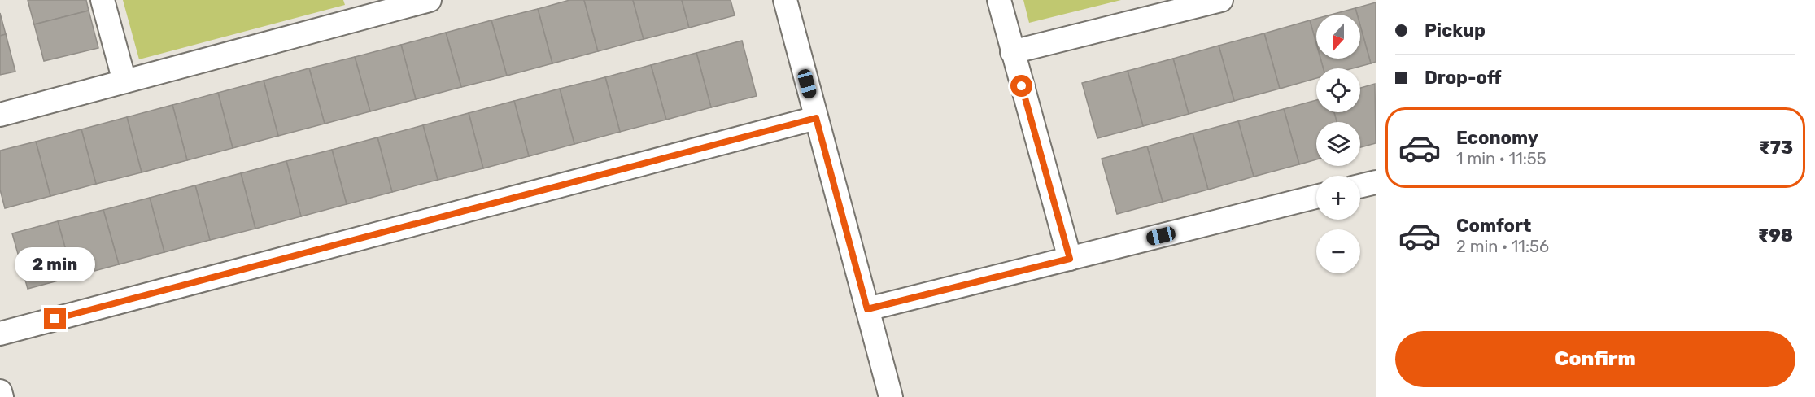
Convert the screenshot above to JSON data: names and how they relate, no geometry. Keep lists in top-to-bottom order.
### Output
{
  "north": "bottom",
  "page": {
    "banner": ["Pickup", "Drop-off"],
    "map_buttons": ["+", "−"],
    "list": [
      {
        "name": "Economy",
        "note": "1 min · 11:55",
        "value": "₹73"
      },
      {
        "name": "Comfort",
        "note": "2 min · 11:56",
        "value": "₹98"
      }
    ],
    "bubble": "2 min",
    "buttons": "Confirm"
  }
}
